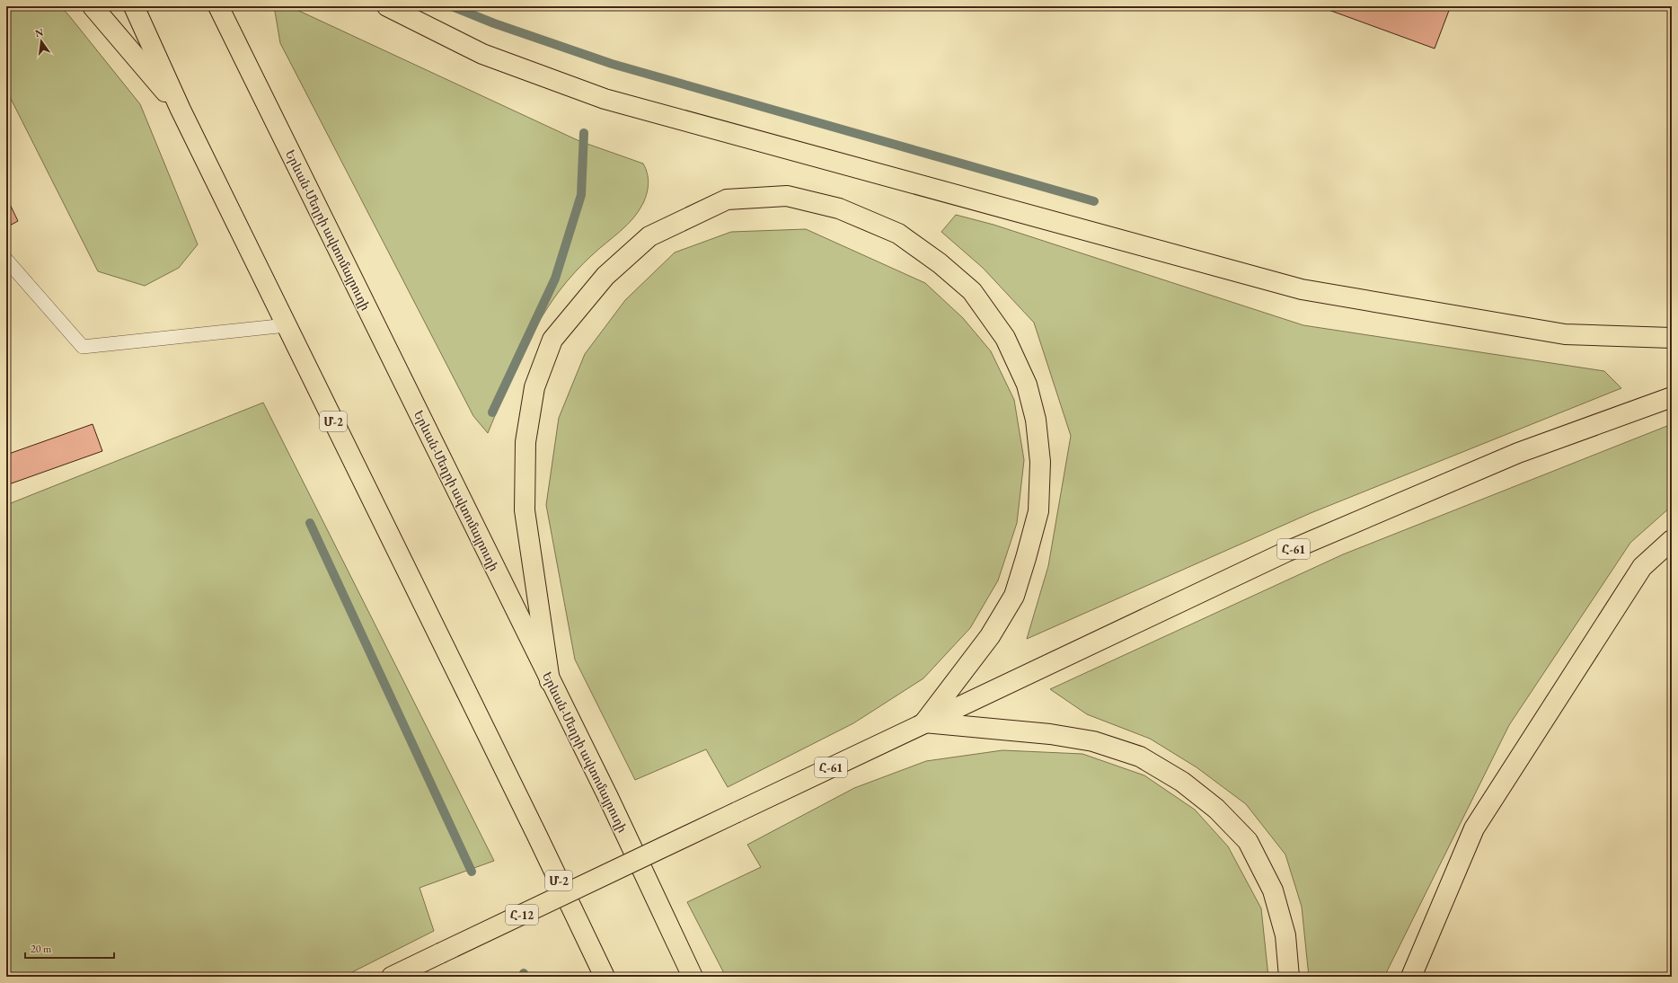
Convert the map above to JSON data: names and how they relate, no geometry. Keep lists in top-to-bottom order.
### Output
{
  "streets": {
    "main road": [
      "Երևան-Մեղրի ավտոմայրուղի",
      "Մ-2",
      "Հ-61",
      "Հ-12"
    ]
  },
  "crossings": [
    ["Հ-61", "Հ-12"]
  ],
  "scale_bar": "20 m",
  "north": "top"
}
